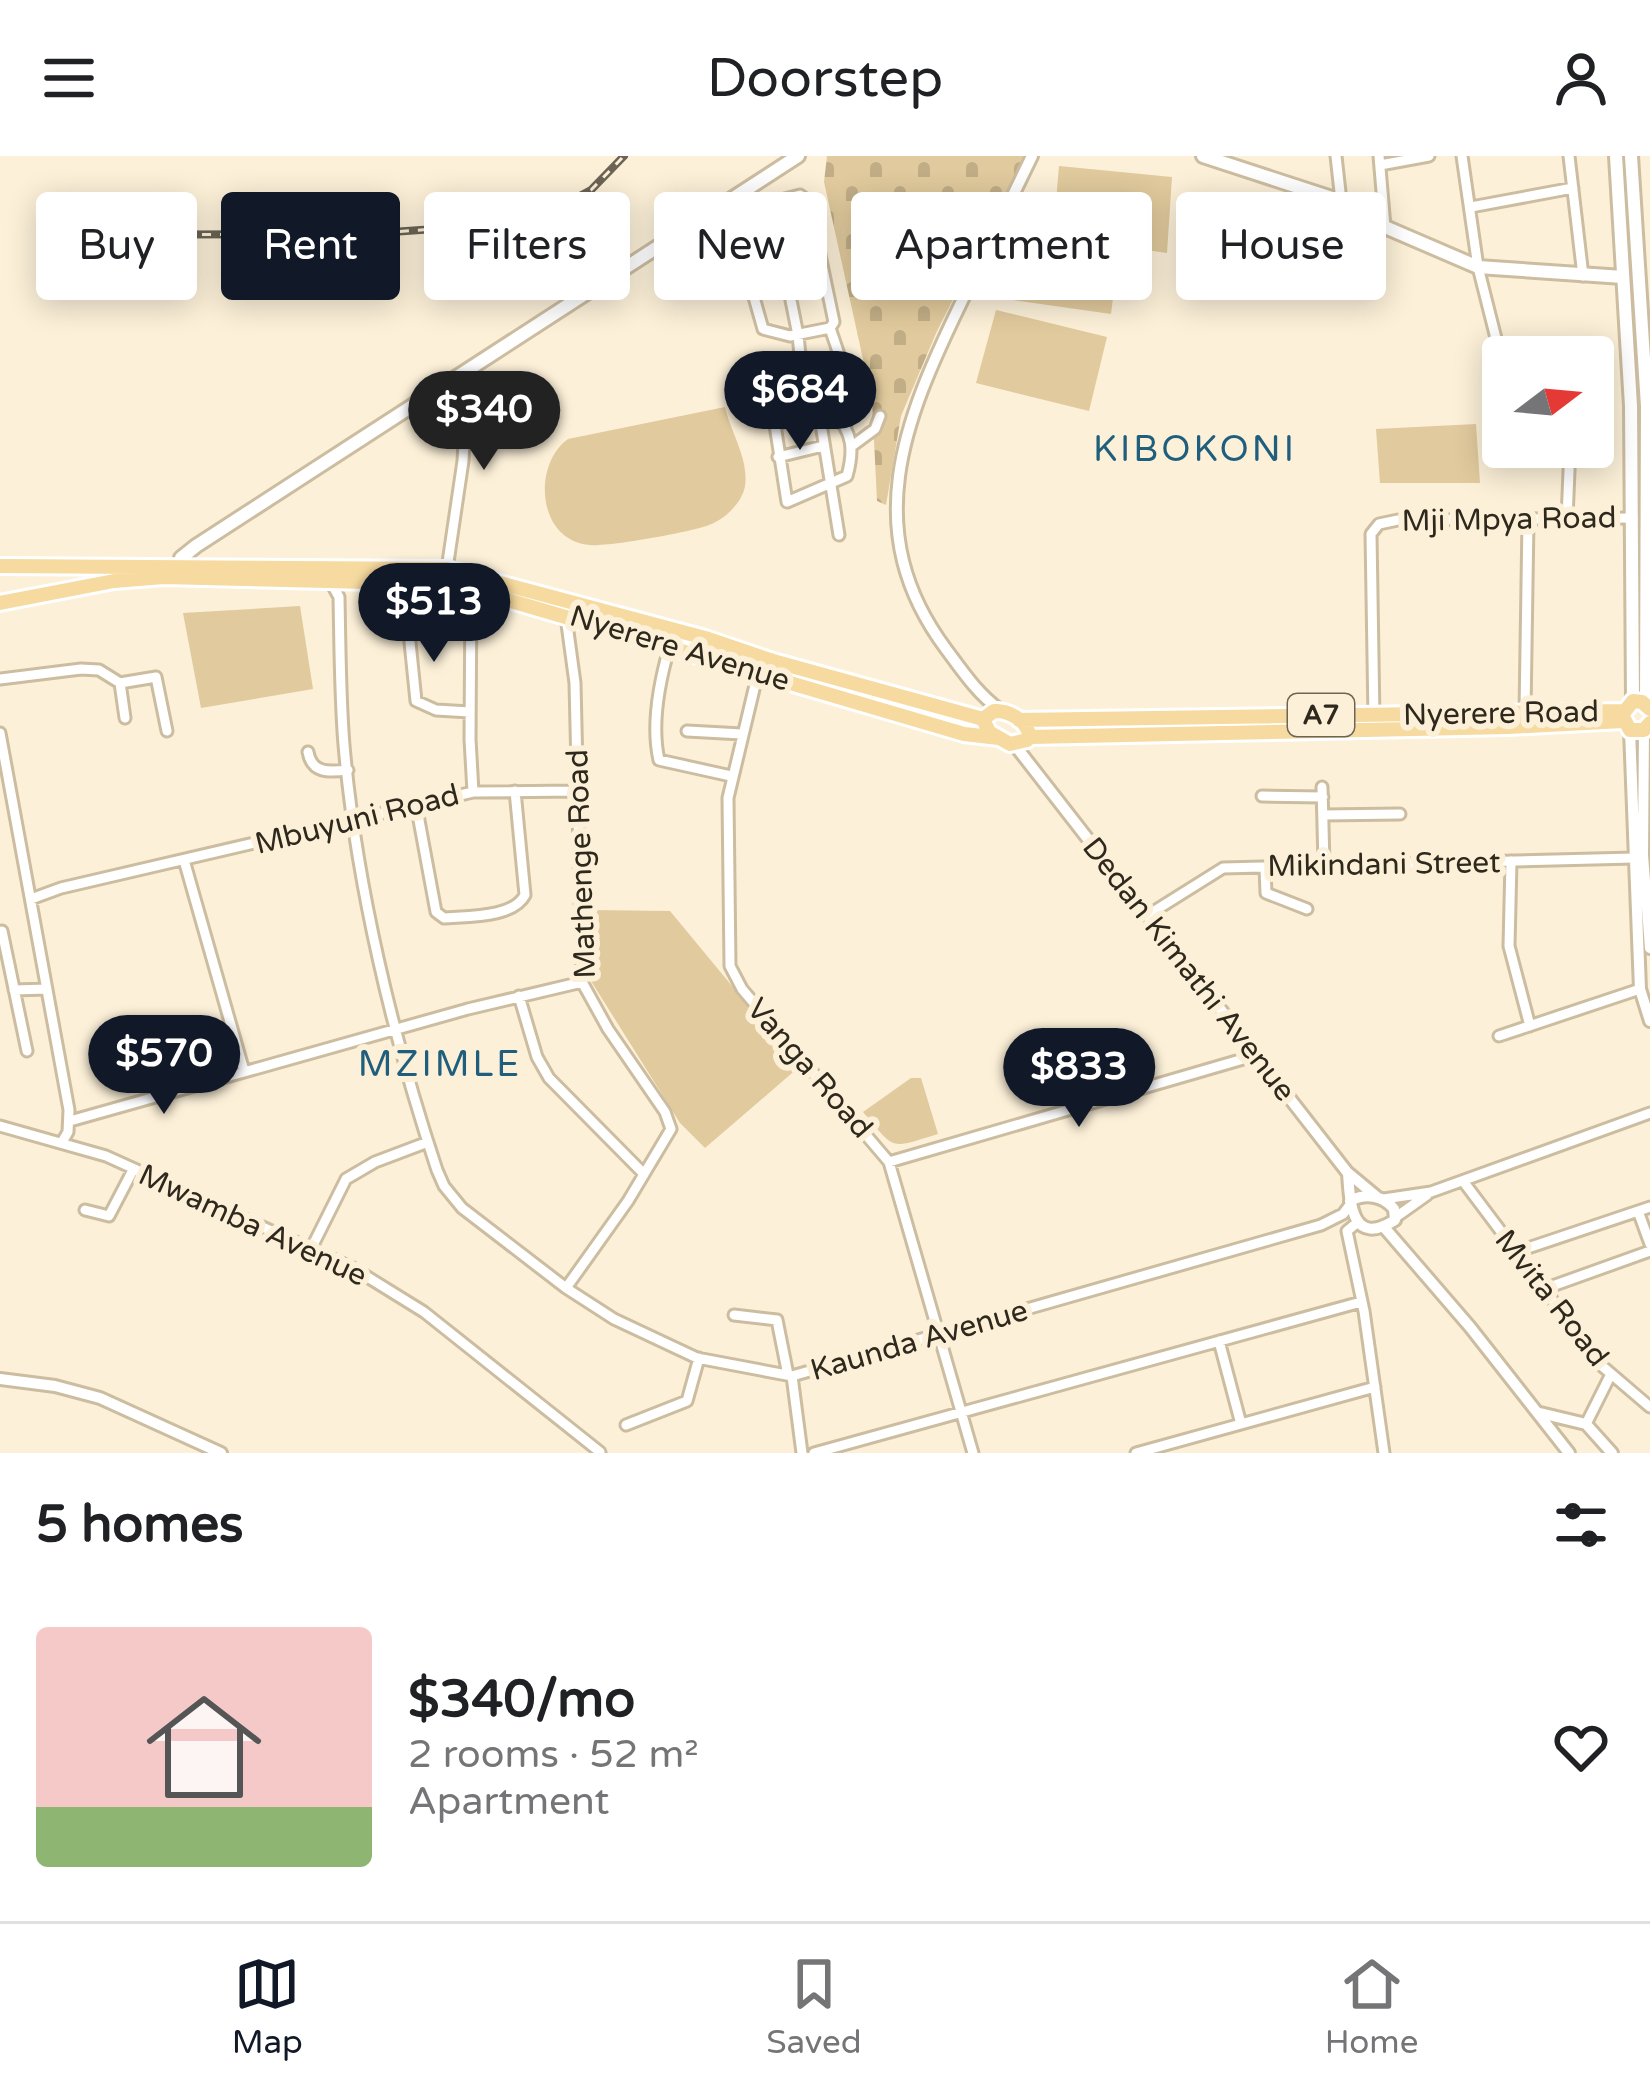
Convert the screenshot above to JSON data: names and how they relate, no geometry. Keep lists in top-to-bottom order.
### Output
{
  "streets": {
    "highway": ["Nyerere Avenue", "Nyerere Road", "A7"],
    "street": [
      "Mji Mpya Road",
      "Mbuyuni Road",
      "Mathenge Road",
      "Mikindani Street",
      "Dedan Kimathi Avenue",
      "Vanga Road",
      "Mwamba Avenue",
      "Mvita Road",
      "Kaunda Avenue"
    ]
  },
  "crossings": [
    ["Mji Mpya Road", "Nyerere Road"],
    ["Nyerere Avenue", "Nyerere Road"],
    ["Nyerere Avenue", "Mbuyuni Road"],
    ["Nyerere Avenue", "Mathenge Road"],
    ["Nyerere Avenue", "Dedan Kimathi Avenue"],
    ["Nyerere Avenue", "Vanga Road"],
    ["Nyerere Avenue", "Kaunda Avenue"],
    ["Nyerere Road", "Dedan Kimathi Avenue"],
    ["Mbuyuni Road", "Kaunda Avenue"],
    ["Mathenge Road", "Kaunda Avenue"],
    ["Mikindani Street", "Dedan Kimathi Avenue"],
    ["Vanga Road", "Kaunda Avenue"]
  ],
  "districts": ["KIBOKONI", "MZIMLE"],
  "north": "right",
  "page": {
    "header": "Doorstep",
    "chip": [
      "Buy",
      "Rent",
      "Filters",
      "New",
      "Apartment",
      "House"
    ],
    "price": [
      "$684",
      "$340",
      "$513",
      "$570",
      "$833"
    ],
    "heading": "5 homes",
    "list": [
      {
        "name": "$340/mo",
        "note": "2 rooms · 52 m² · Apartment"
      }
    ],
    "tabs": ["Map", "Saved", "Home"]
  }
}
